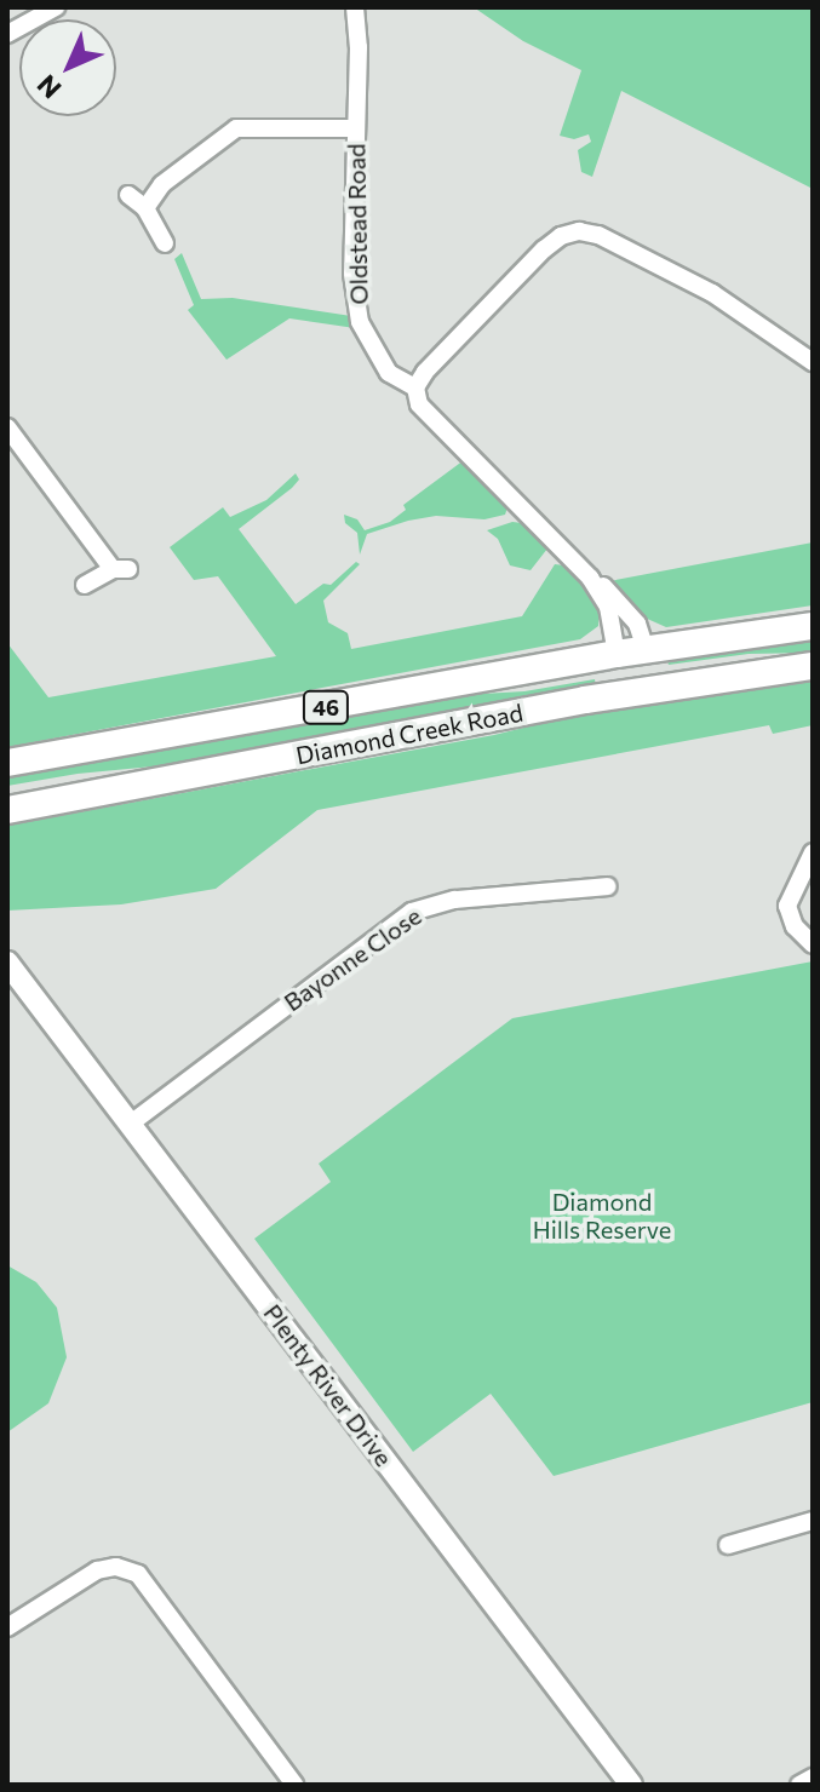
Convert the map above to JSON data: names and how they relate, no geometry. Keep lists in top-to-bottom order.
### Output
{
  "streets": {
    "main road": ["46", "Diamond Creek Road"],
    "street": ["Oldstead Road", "Bayonne Close", "Plenty River Drive"]
  },
  "crossings": [
    ["Oldstead Road", "Diamond Creek Road"],
    ["Bayonne Close", "Plenty River Drive"]
  ],
  "parks": ["Diamond Hills Reserve"],
  "north": "bottom left"
}
